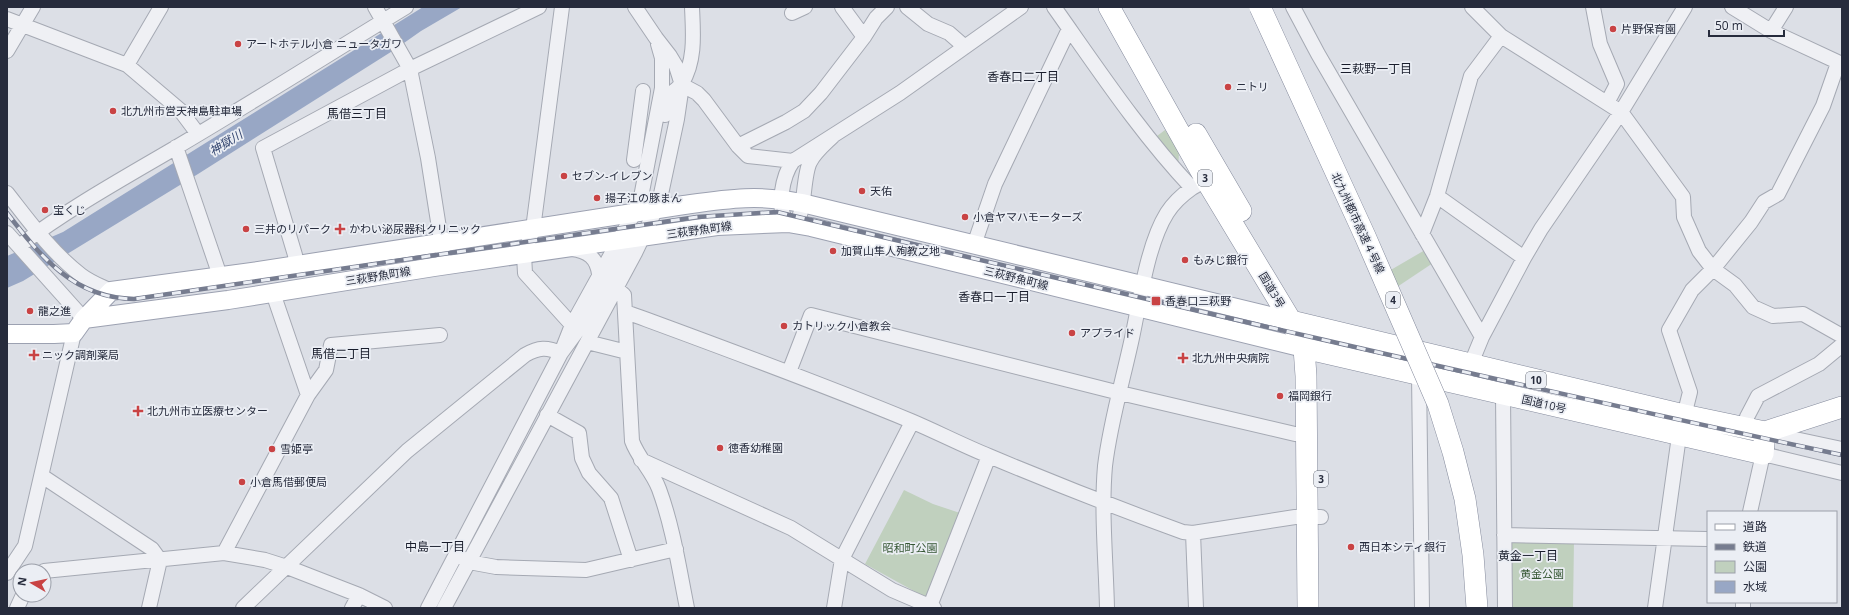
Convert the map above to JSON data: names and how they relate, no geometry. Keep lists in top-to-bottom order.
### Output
{
  "streets": {
    "highway": [
      "3",
      "北九州都市高速４号線",
      "国道3号",
      "4",
      "10",
      "国道10号"
    ],
    "main road": ["三萩野魚町線"]
  },
  "crossings": [
    ["三萩野魚町線", "国道3号"],
    ["三萩野魚町線", "国道10号"],
    ["国道3号", "国道10号"]
  ],
  "districts": [
    "三萩野一丁目",
    "香春口二丁目",
    "馬借三丁目",
    "香春口一丁目",
    "馬借二丁目",
    "中島一丁目",
    "黄金一丁目"
  ],
  "water": ["神獄川"],
  "parks": ["昭和町公園", "黄金公園"],
  "places": {
    "other": [
      "片野保育園",
      "アートホテル小倉 ニュータガワ",
      "ニトリ",
      "北九州市営天神島駐車場",
      "セブン-イレブン",
      "天佑",
      "揚子江の豚まん",
      "宝くじ",
      "小倉ヤマハモーターズ",
      "三井のリパーク",
      "加賀山隼人殉教之地",
      "もみじ銀行",
      "龍之進",
      "カトリック小倉教会",
      "アプライド",
      "福岡銀行",
      "徳香幼稚園",
      "雪姫亭",
      "小倉馬借郵便局",
      "西日本シティ銀行"
    ],
    "health": [
      "かわい泌尿器科クリニック",
      "ニック調剤薬局",
      "北九州中央病院",
      "北九州市立医療センター"
    ],
    "transit": ["香春口三萩野"]
  },
  "legend": [
    "道路",
    "鉄道",
    "公園",
    "水域"
  ],
  "scale_bar": "50 m",
  "north": "left"
}
